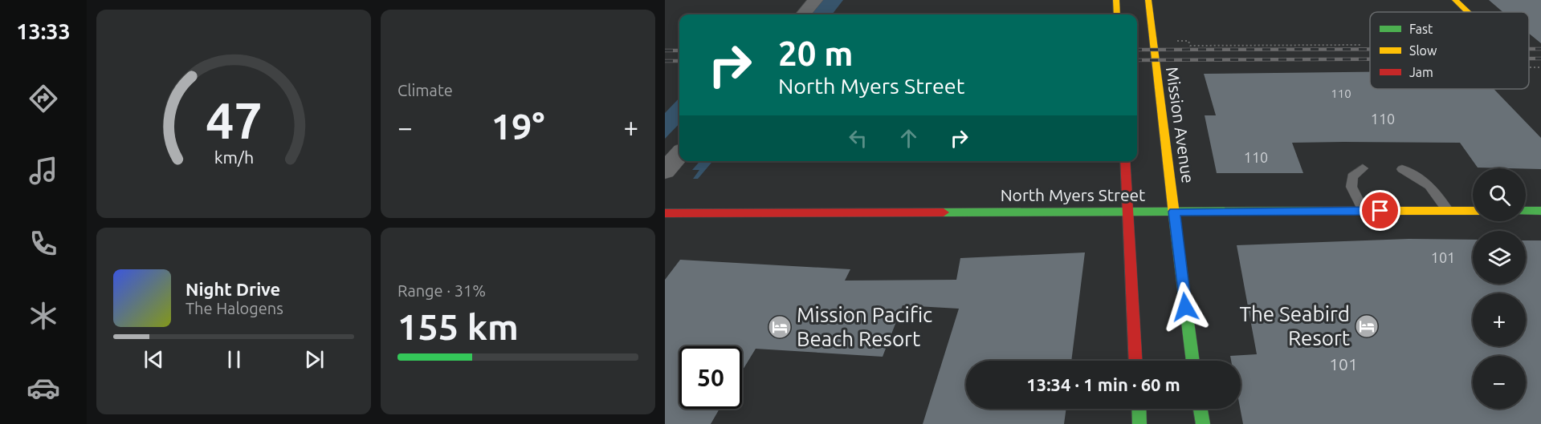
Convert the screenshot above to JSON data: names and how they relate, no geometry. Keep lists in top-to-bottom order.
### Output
{
  "streets": {
    "main road": ["Mission Avenue", "North Myers Street"]
  },
  "crossings": [
    ["Mission Avenue", "North Myers Street"]
  ],
  "places": {
    "hotel": ["The Seabird Resort", "Mission Pacific Beach Resort"]
  },
  "house_numbers": [
    "110",
    "110",
    "110",
    "101",
    "101"
  ],
  "legend": ["Fast", "Slow", "Jam"],
  "page": {
    "tabs": "13:33",
    "tile": [
      "Climate",
      ["Range · 31%", "155 km"]
    ],
    "turn": ["20 m", "North Myers Street"],
    "heat": ["−", "19°", "+"],
    "map_buttons": ["+", "−"],
    "song": ["Night Drive", "The Halogens"],
    "limit": "50",
    "trip": "13:34 · 1 min · 60 m",
    "gauge": ["47", "km/h"]
  }
}
